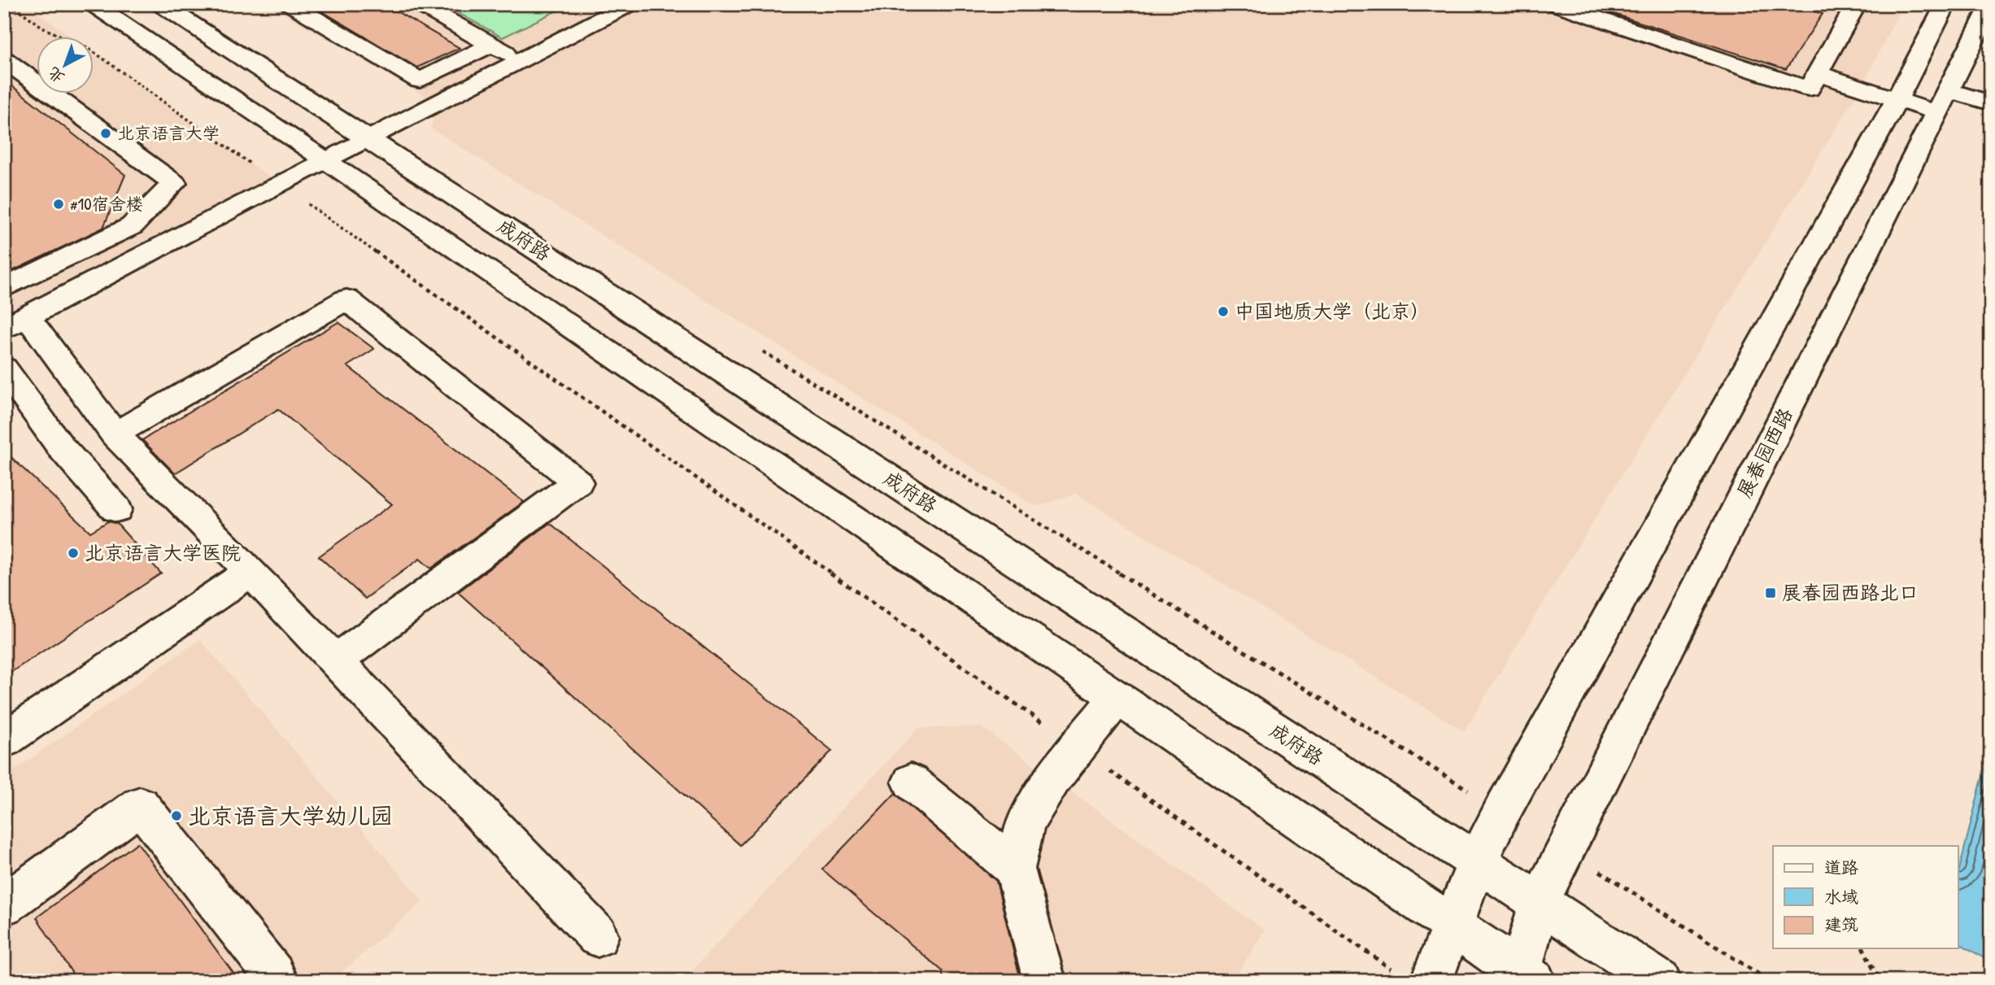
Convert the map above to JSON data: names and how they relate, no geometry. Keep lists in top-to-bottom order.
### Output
{
  "streets": {
    "main road": ["成府路", "展春园西路"]
  },
  "crossings": [
    ["成府路", "展春园西路"]
  ],
  "places": {
    "other": [
      "北京语言大学",
      "#10宿舍楼",
      "中国地质大学（北京）",
      "北京语言大学医院",
      "北京语言大学幼儿园"
    ],
    "transit": ["展春园西路北口"]
  },
  "legend": ["道路", "水域", "建筑"],
  "north": "bottom left"
}
